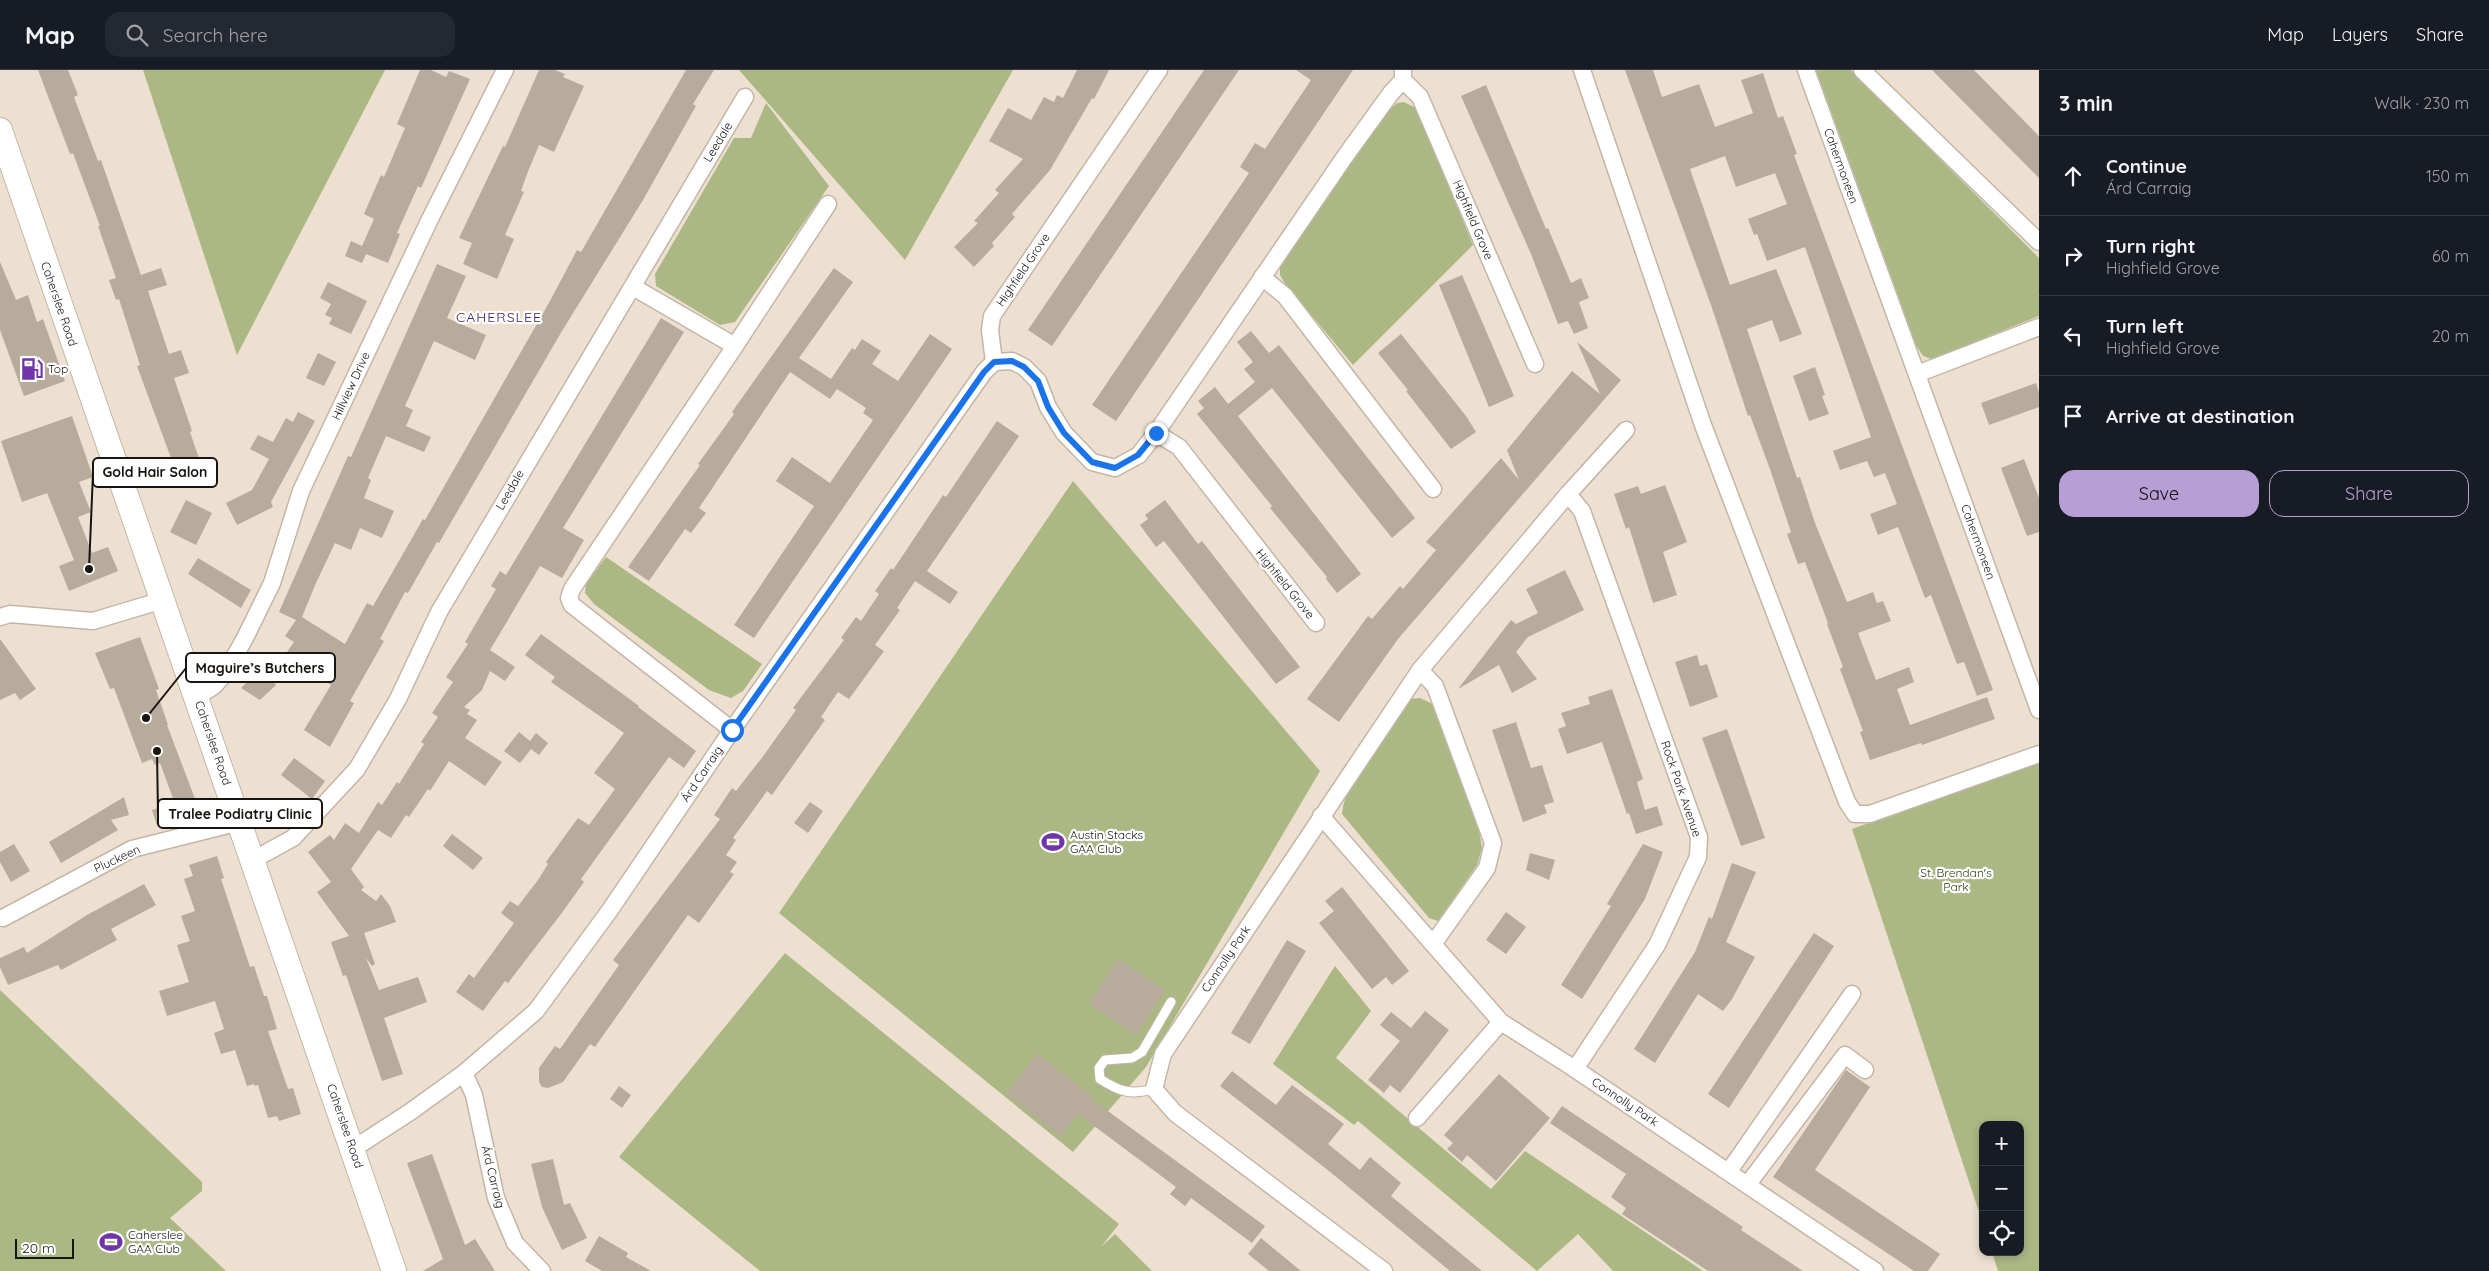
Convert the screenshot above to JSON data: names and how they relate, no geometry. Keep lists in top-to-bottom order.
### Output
{
  "streets": {
    "main road": ["Caherslee Road"],
    "street": [
      "Leedale",
      "Cahermoneen",
      "Highfield Grove",
      "Hillview Drive",
      "Árd Carraig",
      "Rock Park Avenue",
      "Pluckeen",
      "Connolly Park"
    ]
  },
  "crossings": [
    ["Leedale", "Caherslee Road"],
    ["Highfield Grove", "Árd Carraig"],
    ["Caherslee Road", "Hillview Drive"],
    ["Caherslee Road", "Árd Carraig"],
    ["Caherslee Road", "Pluckeen"],
    ["Rock Park Avenue", "Connolly Park"]
  ],
  "districts": ["CAHERSLEE"],
  "parks": ["St. Brendan's Park"],
  "places": {
    "fuel station": ["Top"],
    "other": ["Gold Hair Salon", "Maguire’s Butchers", "Tralee Podiatry Clinic"],
    "sports": ["Austin Stacks GAA Club", "Caherslee GAA Club"]
  },
  "scale_bar": "20 m",
  "page": {
    "header": "Map",
    "search": "Search here",
    "nav": ["Map", "Layers", "Share"],
    "heading": ["3 min", "Walk · 230 m"],
    "list": [
      ["Continue", "Árd Carraig", "150 m"],
      ["Turn right", "Highfield Grove", "60 m"],
      ["Turn left", "Highfield Grove", "20 m"],
      "Arrive at destination"
    ],
    "buttons": ["Save", "Share"],
    "map_buttons": ["+", "−"],
    "scale": "20 m"
  }
}
